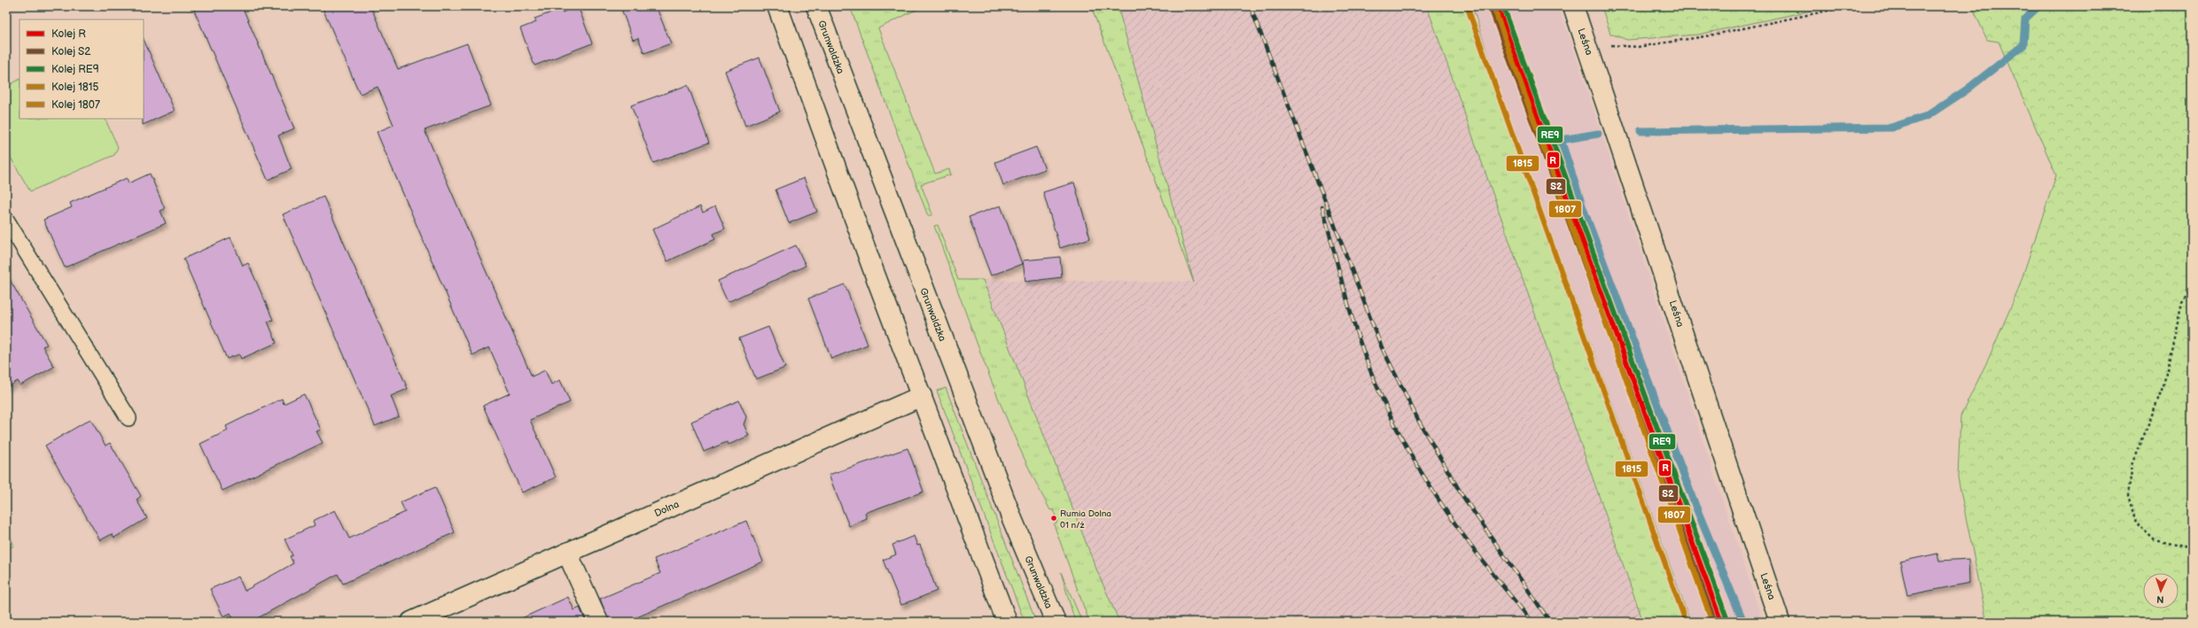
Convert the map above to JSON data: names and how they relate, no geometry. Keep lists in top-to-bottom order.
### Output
{
  "streets": {
    "main road": ["Leśna", "Grunwaldzka", "Dolna"]
  },
  "places": ["Rumia Dolna 01 n/ż"],
  "lines": [
    "rail line R",
    "rail line RE9",
    "rail line 1807",
    "rail line S2",
    "rail line 1815"
  ],
  "legend": [
    "Kolej R",
    "Kolej S2",
    "Kolej RE9",
    "Kolej 1815",
    "Kolej 1807"
  ],
  "north": "bottom"
}
